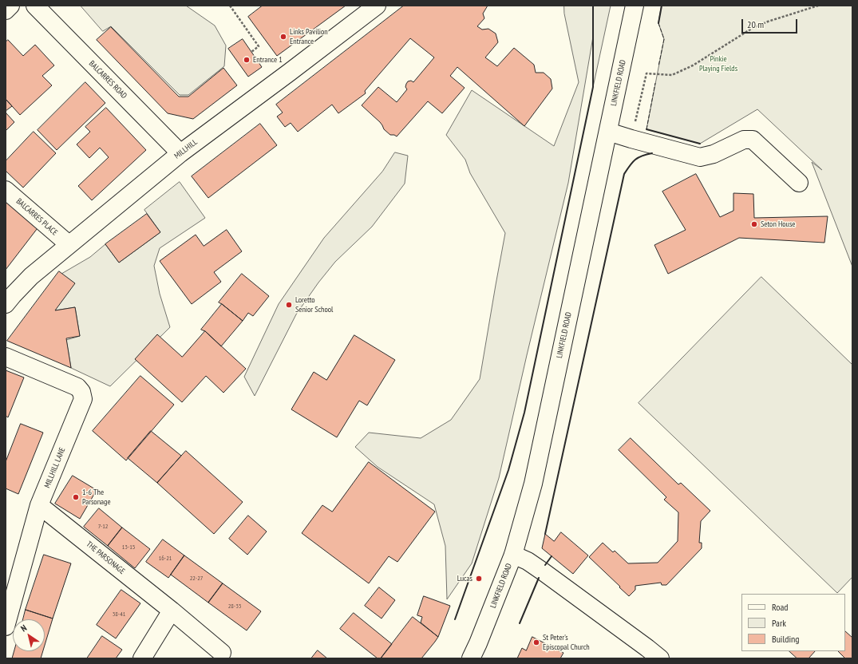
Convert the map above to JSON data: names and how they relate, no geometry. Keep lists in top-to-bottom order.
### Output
{
  "streets": {
    "street": [
      "BALCARRES ROAD",
      "LINKFIELD ROAD",
      "MILLHILL",
      "BALCARRES PLACE",
      "MILLHILL LANE",
      "THE PARSONAGE"
    ]
  },
  "crossings": [
    ["BALCARRES ROAD", "MILLHILL"],
    ["MILLHILL", "BALCARRES PLACE"],
    ["MILLHILL LANE", "THE PARSONAGE"]
  ],
  "parks": ["Pinkie Playing Fields"],
  "places": [
    "Links Pavilion Entrance",
    "Entrance 1",
    "Seton House",
    "Loretto Senior School",
    "1-6 The Parsonage",
    "Lucas",
    "St Peter's Episcopal Church"
  ],
  "house_numbers": [
    "7-12",
    "13-15",
    "16-21",
    "22-27",
    "28-33",
    "38-41"
  ],
  "legend": ["Road", "Park", "Building"],
  "scale_bar": "20 m",
  "north": "top left"
}
